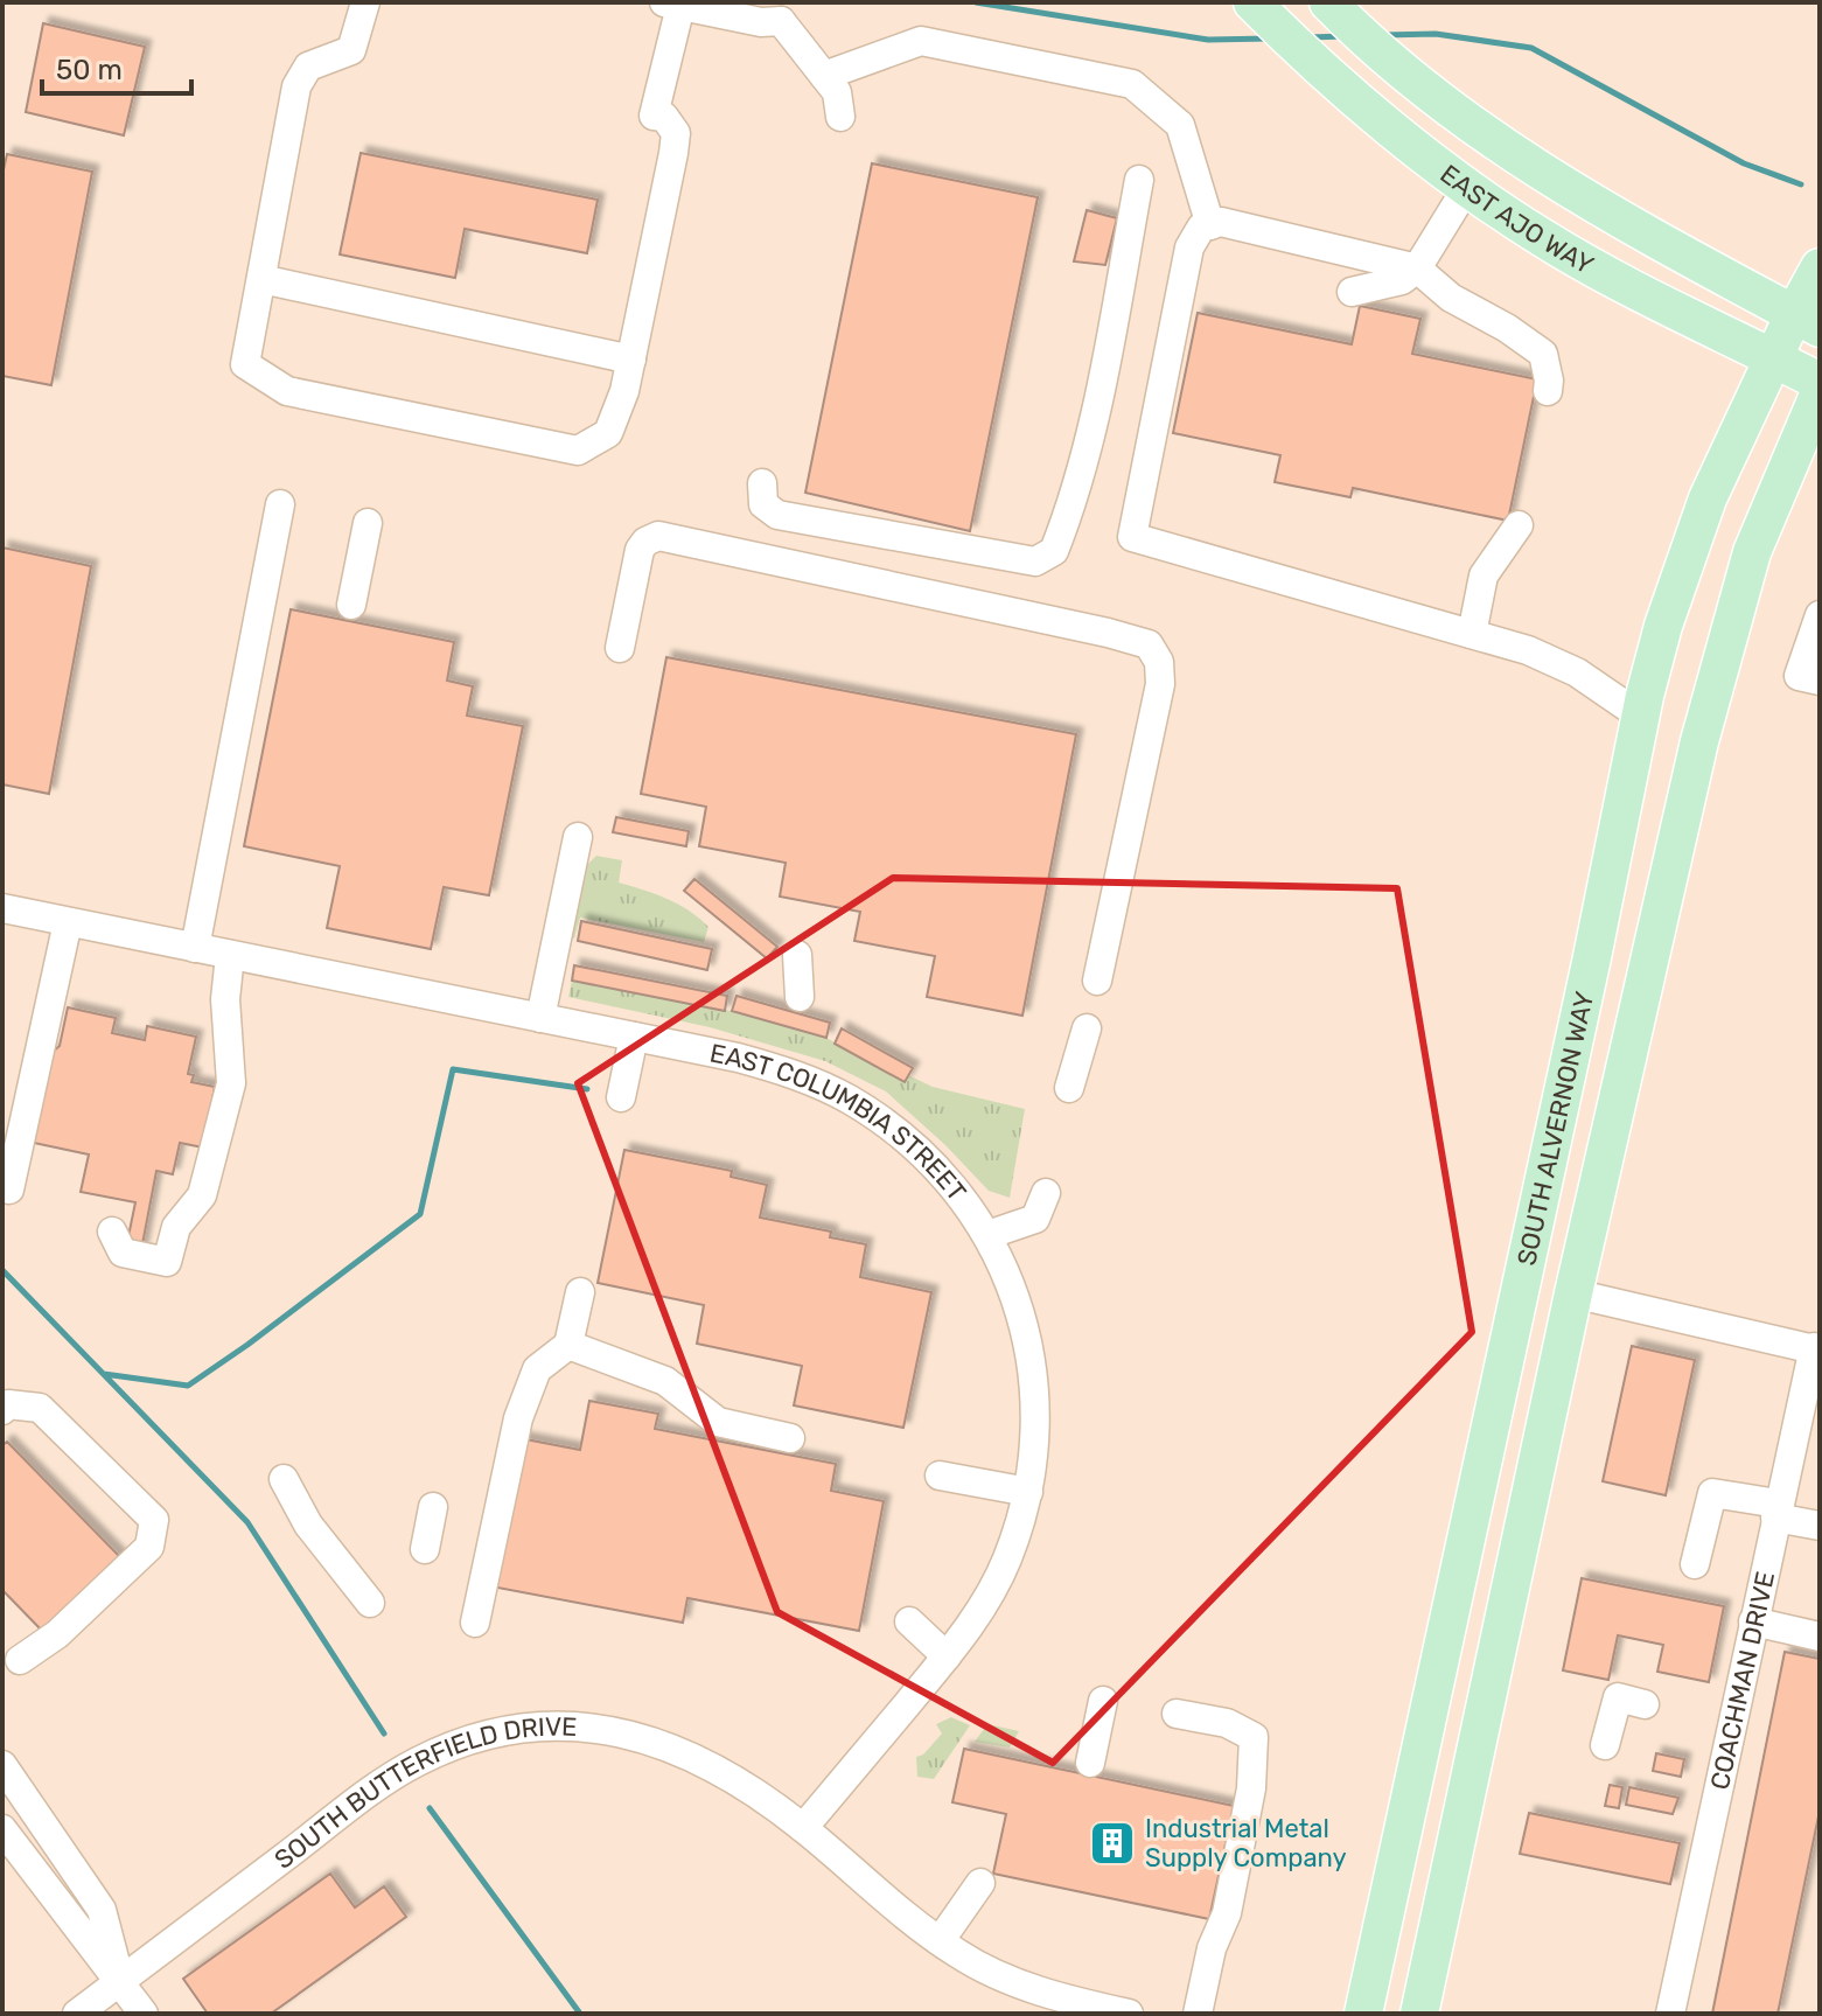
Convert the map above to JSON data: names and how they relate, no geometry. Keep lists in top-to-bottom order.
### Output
{
  "streets": {
    "main road": ["EAST AJO WAY", "SOUTH ALVERNON WAY"],
    "street": ["EAST COLUMBIA STREET", "COACHMAN DRIVE", "SOUTH BUTTERFIELD DRIVE"]
  },
  "crossings": [
    ["EAST AJO WAY", "SOUTH ALVERNON WAY"],
    ["EAST COLUMBIA STREET", "SOUTH BUTTERFIELD DRIVE"]
  ],
  "places": {
    "building": ["Industrial Metal Supply Company"]
  },
  "scale_bar": "50 m"
}
